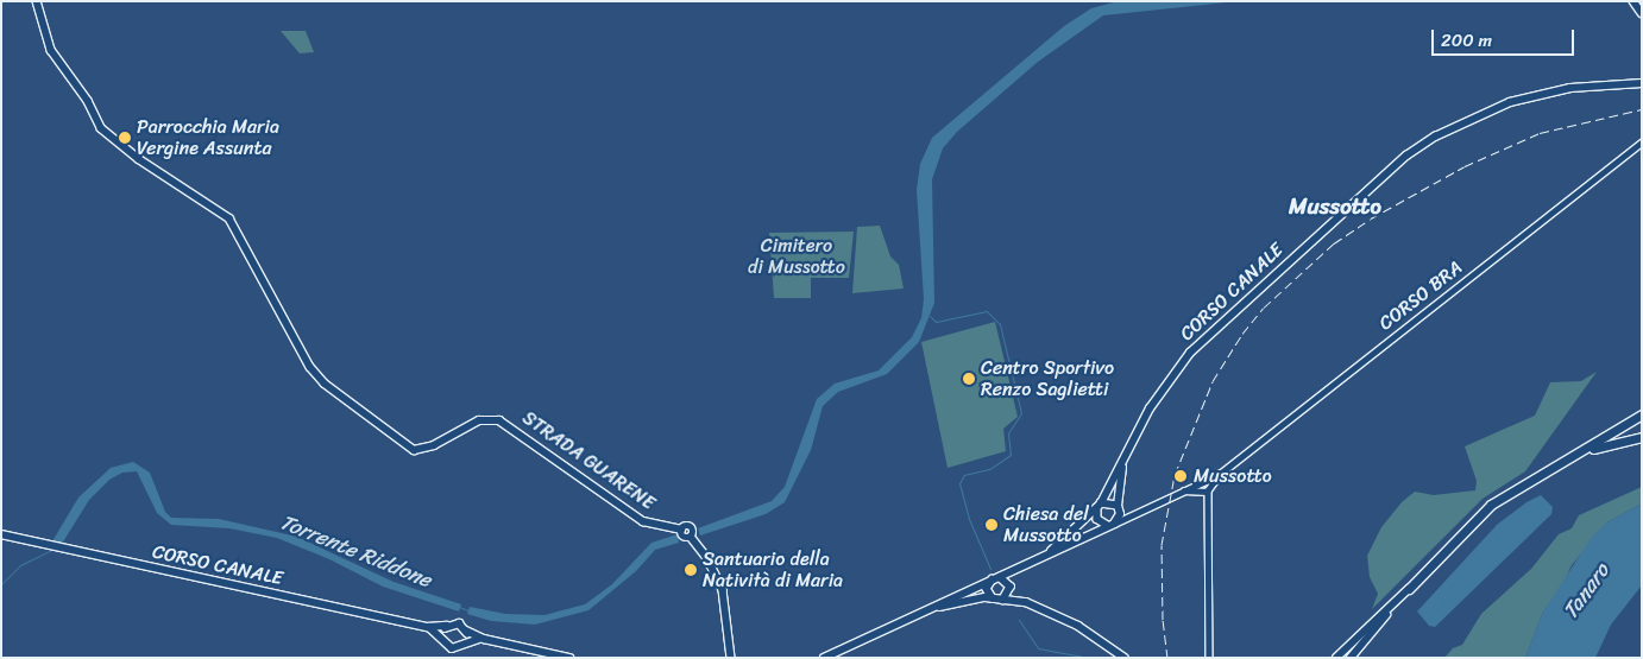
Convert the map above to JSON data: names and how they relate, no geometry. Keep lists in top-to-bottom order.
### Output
{
  "streets": {
    "main road": ["CORSO CANALE", "STRADA GUARENE"],
    "street": ["CORSO BRA"]
  },
  "crossings": [
    ["CORSO CANALE", "CORSO BRA"]
  ],
  "districts": ["Mussotto"],
  "water": ["Torrente Riddone", "Tanaro"],
  "parks": ["Cimitero di Mussotto"],
  "places": [
    "Parrocchia Maria Vergine Assunta",
    "Centro Sportivo Renzo Saglietti",
    "Mussotto",
    "Chiesa del Mussotto",
    "Santuario della Natività di Maria"
  ],
  "scale_bar": "200 m"
}
